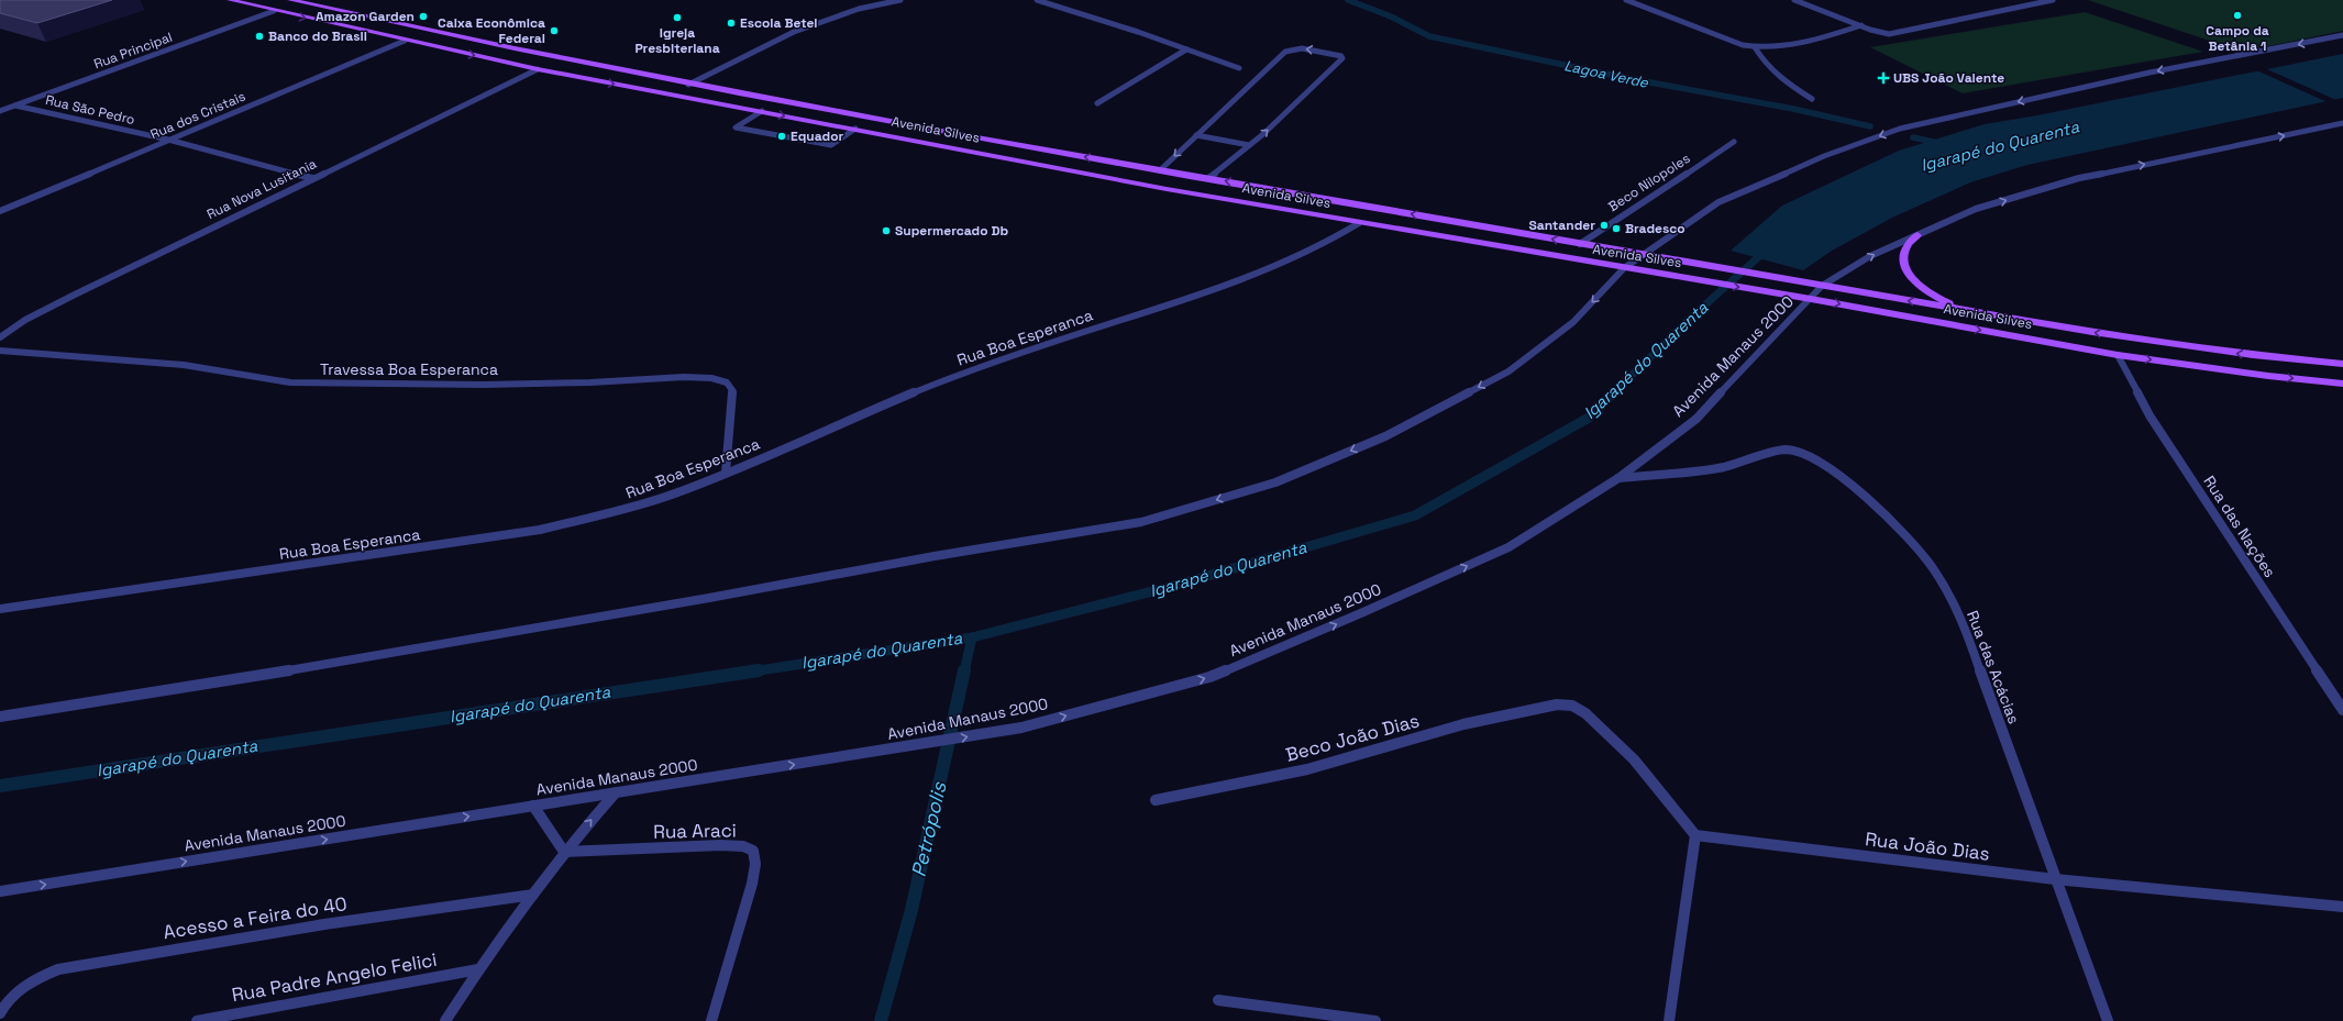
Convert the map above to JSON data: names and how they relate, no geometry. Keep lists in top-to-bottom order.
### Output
{
  "streets": {
    "main road": ["Avenida Silves"],
    "street": [
      "Rua Principal",
      "Rua São Pedro",
      "Rua dos Cristais",
      "Beco Nilopoles",
      "Rua Nova Lusitania",
      "Rua Boa Esperanca",
      "Avenida Manaus 2000",
      "Travessa Boa Esperanca",
      "Rua das Nações",
      "Rua das Acácias",
      "Beco João Dias",
      "Rua Araci",
      "Rua João Dias",
      "Acesso a Feira do 40",
      "Rua Padre Angelo Felici"
    ]
  },
  "crossings": [
    ["Rua Principal", "Rua São Pedro"],
    ["Rua Principal", "Avenida Silves"],
    ["Rua São Pedro", "Rua dos Cristais"],
    ["Rua São Pedro", "Rua Nova Lusitania"],
    ["Rua dos Cristais", "Avenida Silves"],
    ["Avenida Silves", "Beco Nilopoles"],
    ["Avenida Silves", "Rua Nova Lusitania"],
    ["Avenida Silves", "Rua Boa Esperanca"],
    ["Avenida Silves", "Avenida Manaus 2000"],
    ["Avenida Silves", "Rua das Nações"],
    ["Rua Boa Esperanca", "Travessa Boa Esperanca"],
    ["Avenida Manaus 2000", "Rua das Acácias"],
    ["Rua das Acácias", "Rua João Dias"],
    ["Beco João Dias", "Rua João Dias"]
  ],
  "one_way": ["Avenida Manaus 2000"],
  "water": ["Lagoa Verde", "Igarapé do Quarenta", "Petrópolis"],
  "places": {
    "other": [
      "Campo da Betânia 1",
      "Amazon Garden",
      "Igreja Presbiteriana",
      "Escola Betel",
      "Caixa Econômica Federal",
      "Banco do Brasil",
      "Equador",
      "Santander",
      "Bradesco",
      "Supermercado Db"
    ],
    "health": ["UBS João Valente"]
  }
}
